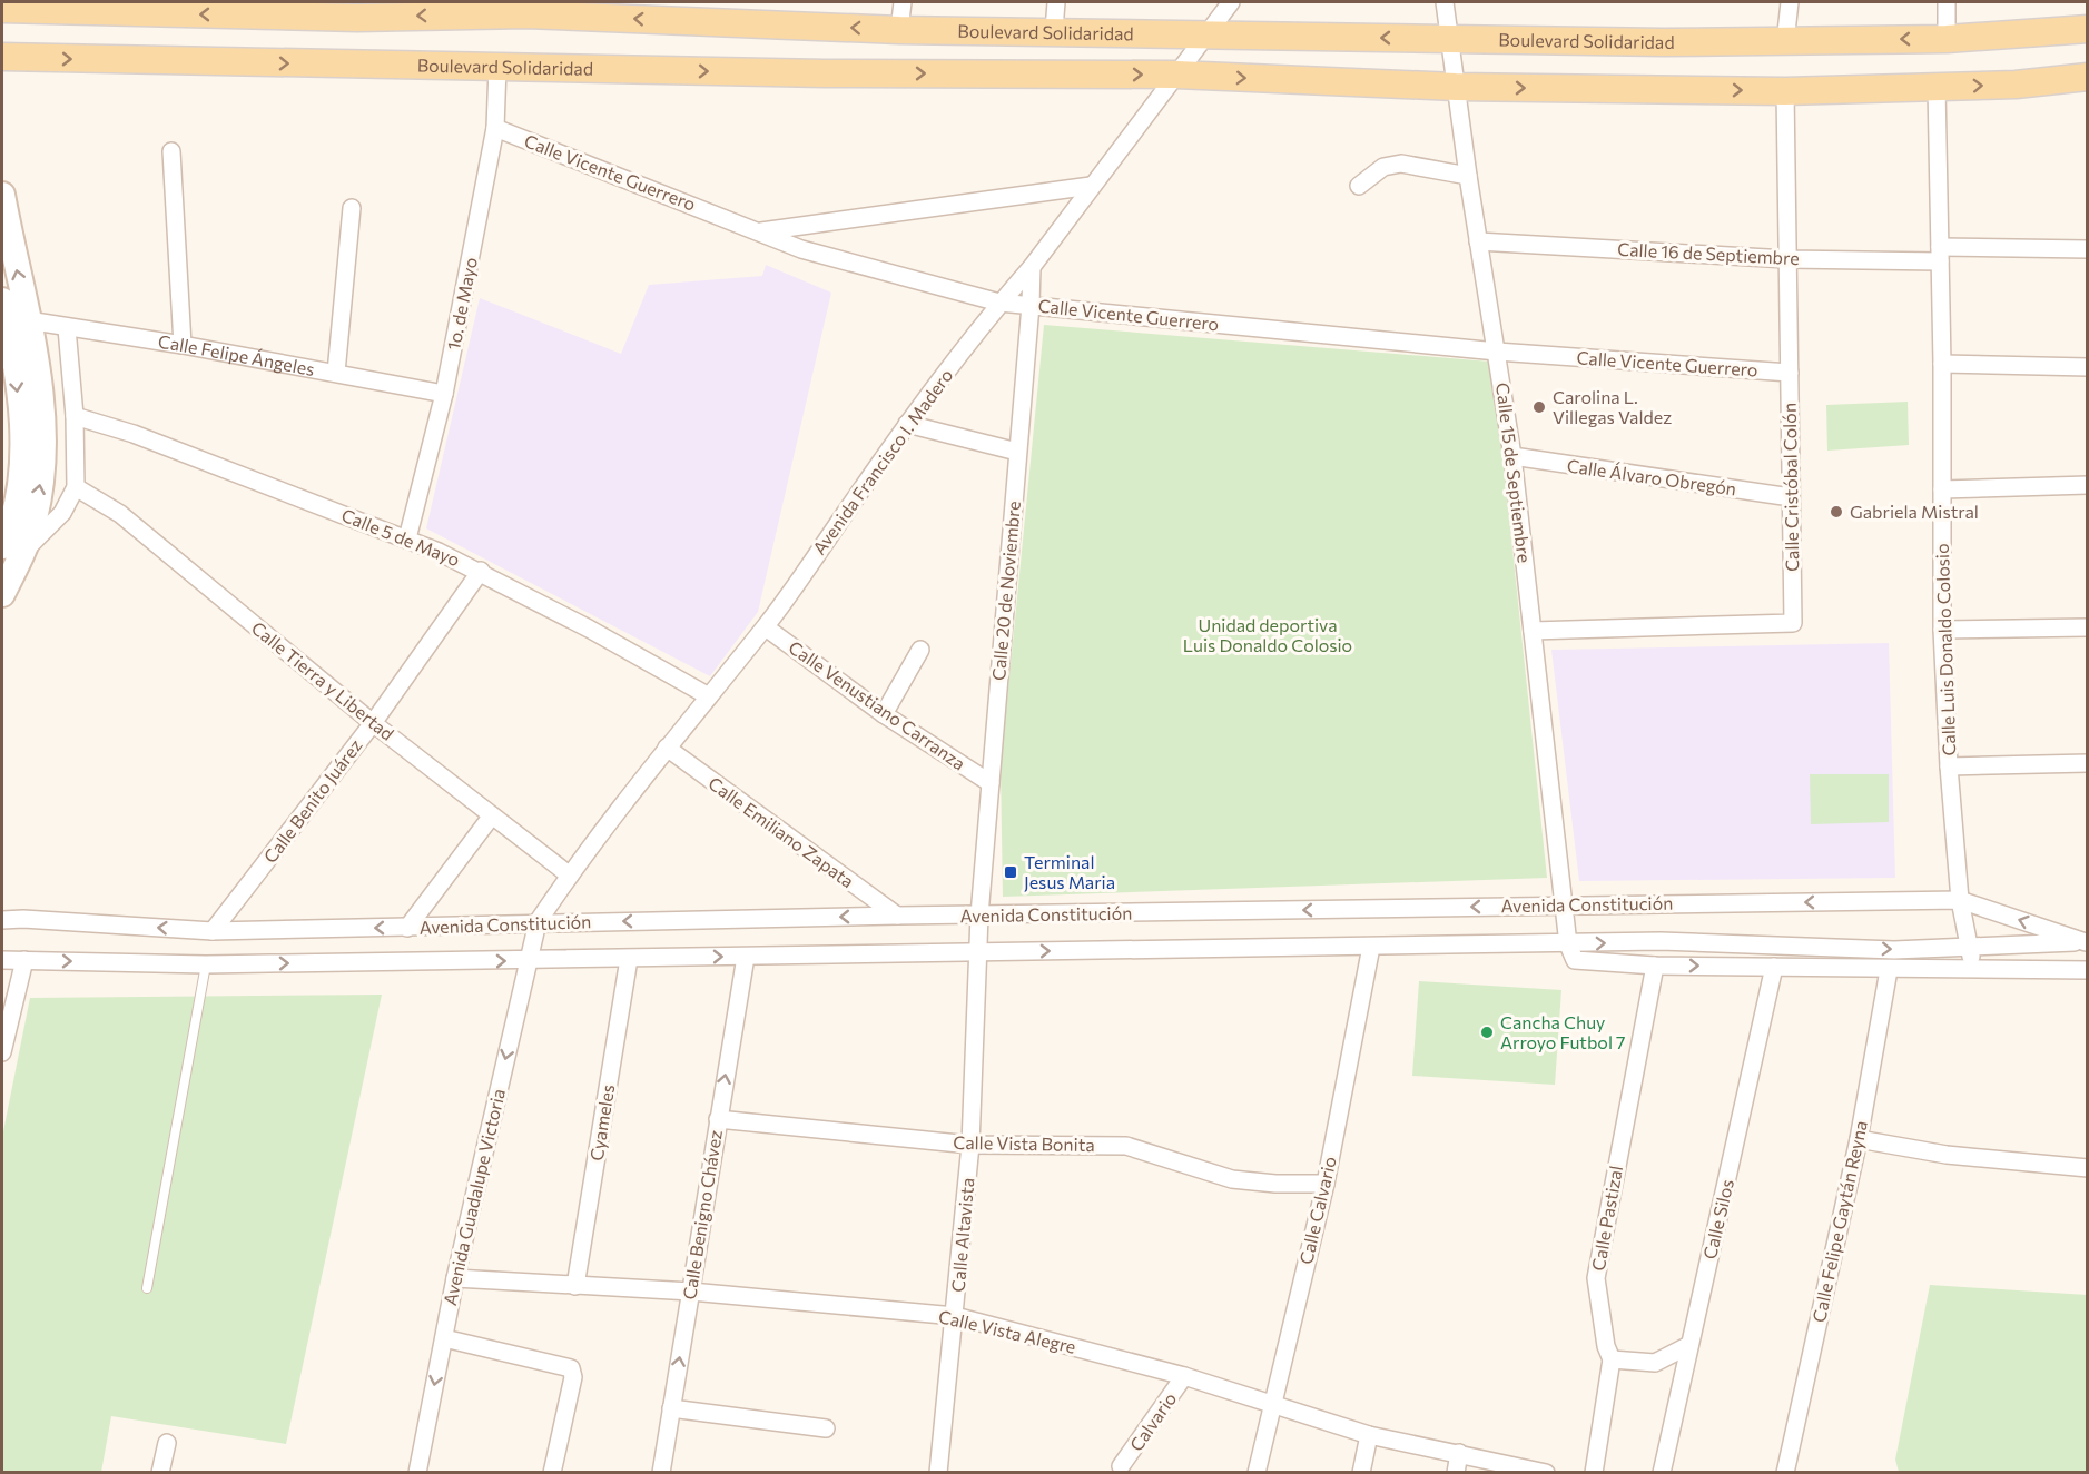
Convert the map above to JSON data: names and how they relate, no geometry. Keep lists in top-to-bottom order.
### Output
{
  "streets": {
    "main road": ["Boulevard Solidaridad"],
    "street": [
      "Calle Vicente Guerrero",
      "Calle 16 de Septiembre",
      "1o. de Mayo",
      "Calle Felipe Ángeles",
      "Avenida Francisco I. Madero",
      "Calle 15 de Septiembre",
      "Calle Álvaro Obregón",
      "Calle Cristóbal Colón",
      "Calle 5 de Mayo",
      "Calle 20 de Noviembre",
      "Calle Luis Donaldo Colosio",
      "Calle Tierra y Libertad",
      "Calle Venustiano Carranza",
      "Calle Benito Juárez",
      "Calle Emiliano Zapata",
      "Avenida Constitución",
      "Cyameles",
      "Calle Vista Bonita",
      "Avenida Guadalupe Victoria",
      "Calle Calvario",
      "Calle Benigno Chávez",
      "Calle Pastizal",
      "Calle Silos",
      "Calle Felipe Gaytán Reyna",
      "Calle Altavista",
      "Calle Vista Alegre",
      "Calvario"
    ]
  },
  "crossings": [
    ["Boulevard Solidaridad", "1o. de Mayo"],
    ["Boulevard Solidaridad", "Avenida Francisco I. Madero"],
    ["Boulevard Solidaridad", "Calle 15 de Septiembre"],
    ["Boulevard Solidaridad", "Calle Cristóbal Colón"],
    ["Boulevard Solidaridad", "Calle Luis Donaldo Colosio"],
    ["Calle Vicente Guerrero", "1o. de Mayo"],
    ["Calle Vicente Guerrero", "Avenida Francisco I. Madero"],
    ["Calle Vicente Guerrero", "Calle 15 de Septiembre"],
    ["Calle Vicente Guerrero", "Calle Cristóbal Colón"],
    ["Calle Vicente Guerrero", "Calle 20 de Noviembre"],
    ["Calle 16 de Septiembre", "Calle 15 de Septiembre"],
    ["Calle 16 de Septiembre", "Calle Cristóbal Colón"],
    ["Calle 16 de Septiembre", "Calle Luis Donaldo Colosio"],
    ["1o. de Mayo", "Calle Felipe Ángeles"],
    ["1o. de Mayo", "Calle 5 de Mayo"],
    ["Avenida Francisco I. Madero", "Calle 5 de Mayo"],
    ["Avenida Francisco I. Madero", "Calle 20 de Noviembre"],
    ["Avenida Francisco I. Madero", "Calle Tierra y Libertad"],
    ["Avenida Francisco I. Madero", "Calle Venustiano Carranza"],
    ["Avenida Francisco I. Madero", "Calle Emiliano Zapata"],
    ["Avenida Francisco I. Madero", "Avenida Constitución"],
    ["Avenida Francisco I. Madero", "Avenida Guadalupe Victoria"],
    ["Calle 15 de Septiembre", "Calle Álvaro Obregón"],
    ["Calle 15 de Septiembre", "Calle Cristóbal Colón"],
    ["Calle 15 de Septiembre", "Avenida Constitución"],
    ["Calle Álvaro Obregón", "Calle Cristóbal Colón"],
    ["Calle 5 de Mayo", "Calle Benito Juárez"],
    ["Calle 20 de Noviembre", "Calle Venustiano Carranza"],
    ["Calle 20 de Noviembre", "Avenida Constitución"],
    ["Calle 20 de Noviembre", "Calle Altavista"],
    ["Calle Luis Donaldo Colosio", "Avenida Constitución"],
    ["Calle Tierra y Libertad", "Calle Benito Juárez"],
    ["Calle Benito Juárez", "Avenida Constitución"],
    ["Calle Emiliano Zapata", "Avenida Constitución"],
    ["Avenida Constitución", "Cyameles"],
    ["Avenida Constitución", "Avenida Guadalupe Victoria"],
    ["Avenida Constitución", "Calle Calvario"],
    ["Avenida Constitución", "Calle Benigno Chávez"],
    ["Avenida Constitución", "Calle Altavista"],
    ["Cyameles", "Calle Vista Alegre"],
    ["Calle Vista Bonita", "Calle Calvario"],
    ["Calle Vista Bonita", "Calle Benigno Chávez"],
    ["Calle Vista Bonita", "Calle Altavista"],
    ["Avenida Guadalupe Victoria", "Calle Vista Alegre"],
    ["Calle Calvario", "Calle Vista Alegre"],
    ["Calle Benigno Chávez", "Calle Vista Alegre"],
    ["Calle Altavista", "Calle Vista Alegre"],
    ["Calle Vista Alegre", "Calvario"]
  ],
  "one_way": ["Avenida Guadalupe Victoria", "Calle Benigno Chávez"],
  "parks": ["Unidad deportiva Luis Donaldo Colosio"],
  "places": {
    "other": ["Carolina L. Villegas Valdez", "Gabriela Mistral", "Cancha Chuy Arroyo Futbol 7"],
    "transit": ["Terminal Jesus Maria"]
  }
}
